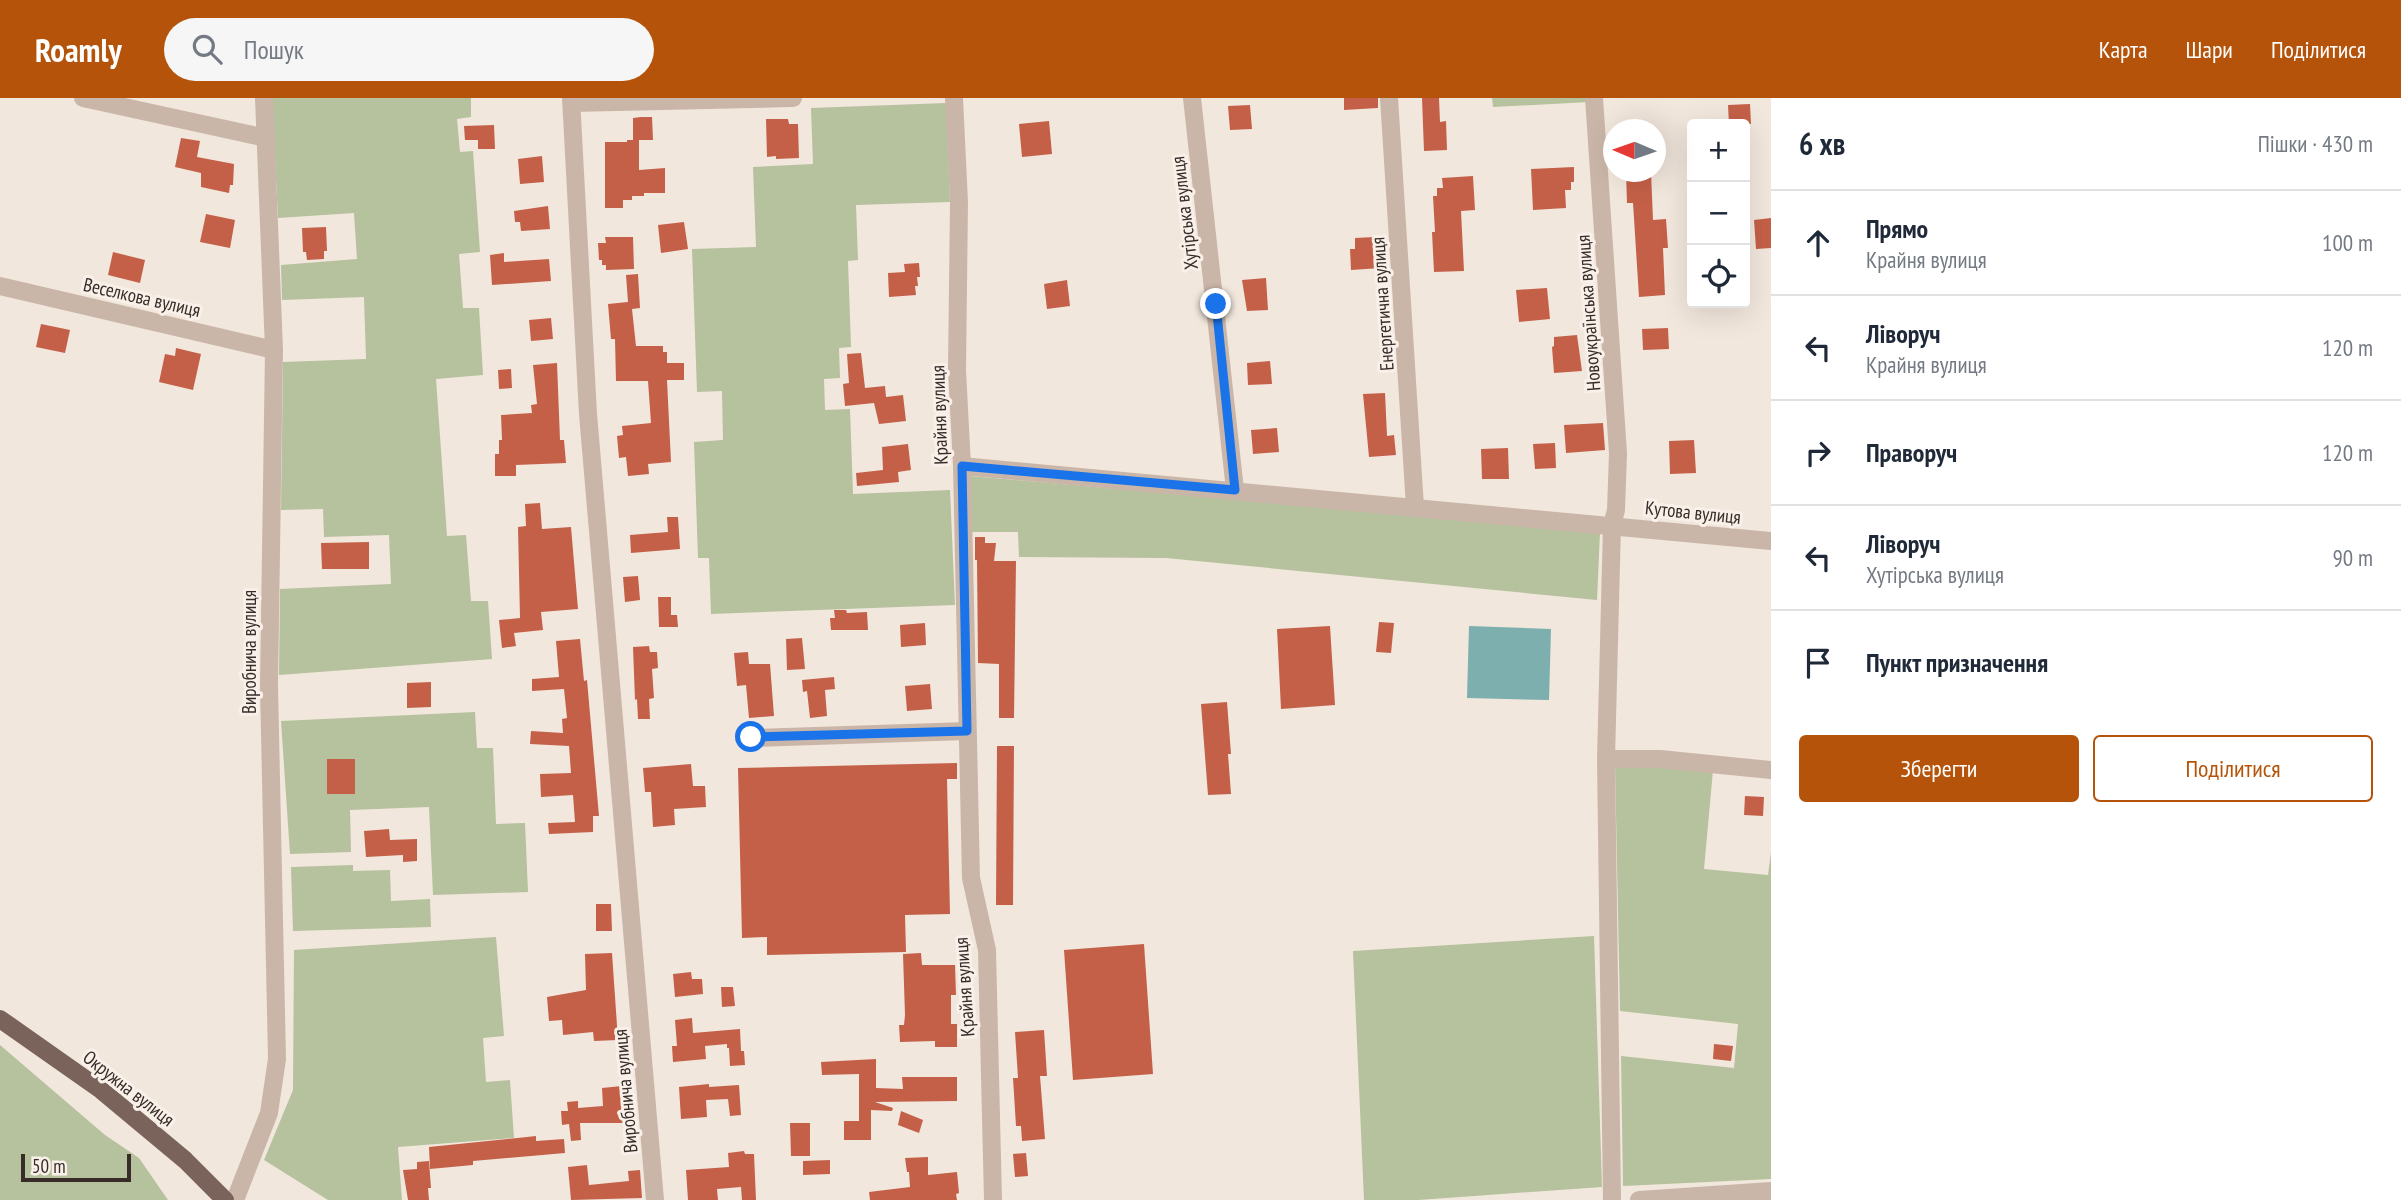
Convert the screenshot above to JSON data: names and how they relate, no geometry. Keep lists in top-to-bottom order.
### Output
{
  "streets": {
    "main road": ["Окружна вулиця"],
    "street": [
      "Хутірська вулиця",
      "Веселкова вулиця",
      "Енергетична вулиця",
      "Новоукраїнська вулиця",
      "Крайня вулиця",
      "Кутова вулиця",
      "Виробнича вулиця"
    ]
  },
  "crossings": [
    ["Хутірська вулиця", "Кутова вулиця"],
    ["Веселкова вулиця", "Виробнича вулиця"],
    ["Енергетична вулиця", "Кутова вулиця"],
    ["Новоукраїнська вулиця", "Кутова вулиця"],
    ["Крайня вулиця", "Кутова вулиця"]
  ],
  "scale_bar": "50 m",
  "north": "left",
  "page": {
    "header": "Roamly",
    "search": "Пошук",
    "nav": ["Карта", "Шари", "Поділитися"],
    "heading": ["6 хв", "Пішки · 430 m"],
    "map_buttons": ["+", "−"],
    "list": [
      ["Прямо", "Крайня вулиця", "100 m"],
      ["Ліворуч", "Крайня вулиця", "120 m"],
      ["Праворуч", "120 m"],
      ["Ліворуч", "Хутірська вулиця", "90 m"],
      "Пункт призначення"
    ],
    "buttons": ["Зберегти", "Поділитися"],
    "scale": "50 m"
  }
}
